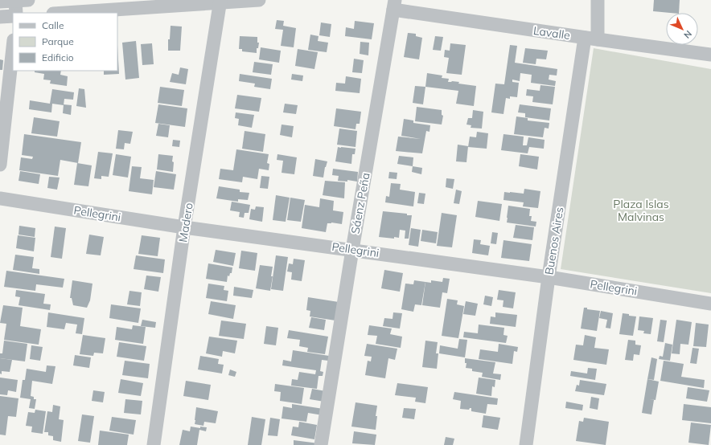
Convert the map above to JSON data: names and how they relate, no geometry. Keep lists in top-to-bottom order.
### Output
{
  "streets": {
    "street": [
      "Lavalle",
      "Sáenz Peña",
      "Pellegrini",
      "Madero",
      "Buenos Aires"
    ]
  },
  "crossings": [
    ["Lavalle", "Sáenz Peña"],
    ["Lavalle", "Buenos Aires"],
    ["Sáenz Peña", "Pellegrini"],
    ["Pellegrini", "Madero"],
    ["Pellegrini", "Buenos Aires"]
  ],
  "parks": ["Plaza Islas Malvinas"],
  "legend": ["Calle", "Parque", "Edificio"],
  "north": "bottom right"
}
